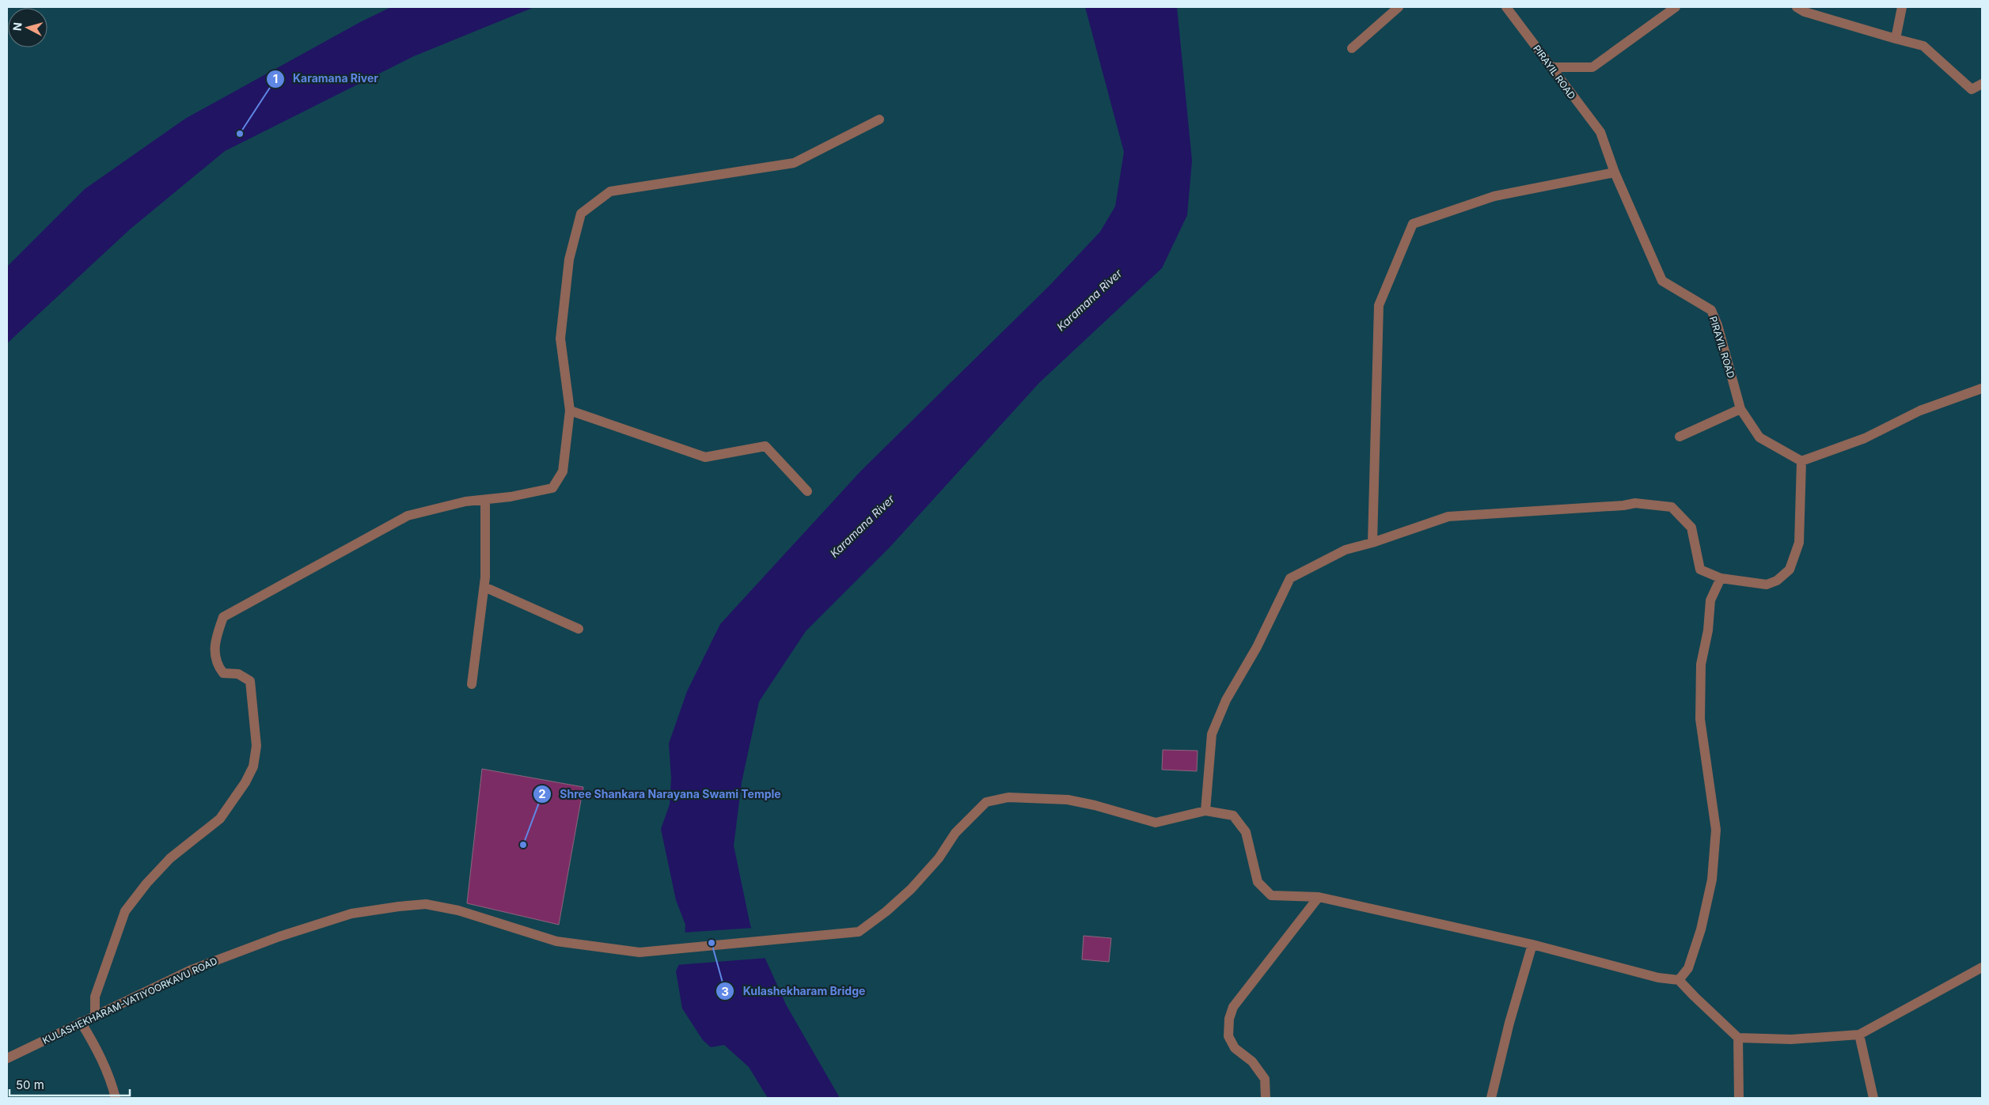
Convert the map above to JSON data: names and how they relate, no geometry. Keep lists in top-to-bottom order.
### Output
{
  "streets": {
    "street": ["PIRAYIL ROAD", "KULASHEKHARAM-VATIYOORKAVU ROAD"]
  },
  "water": ["Karamana River"],
  "places": ["Karamana River", "Shree Shankara Narayana Swami Temple", "Kulashekharam Bridge"],
  "scale_bar": "50 m",
  "north": "left"
}
